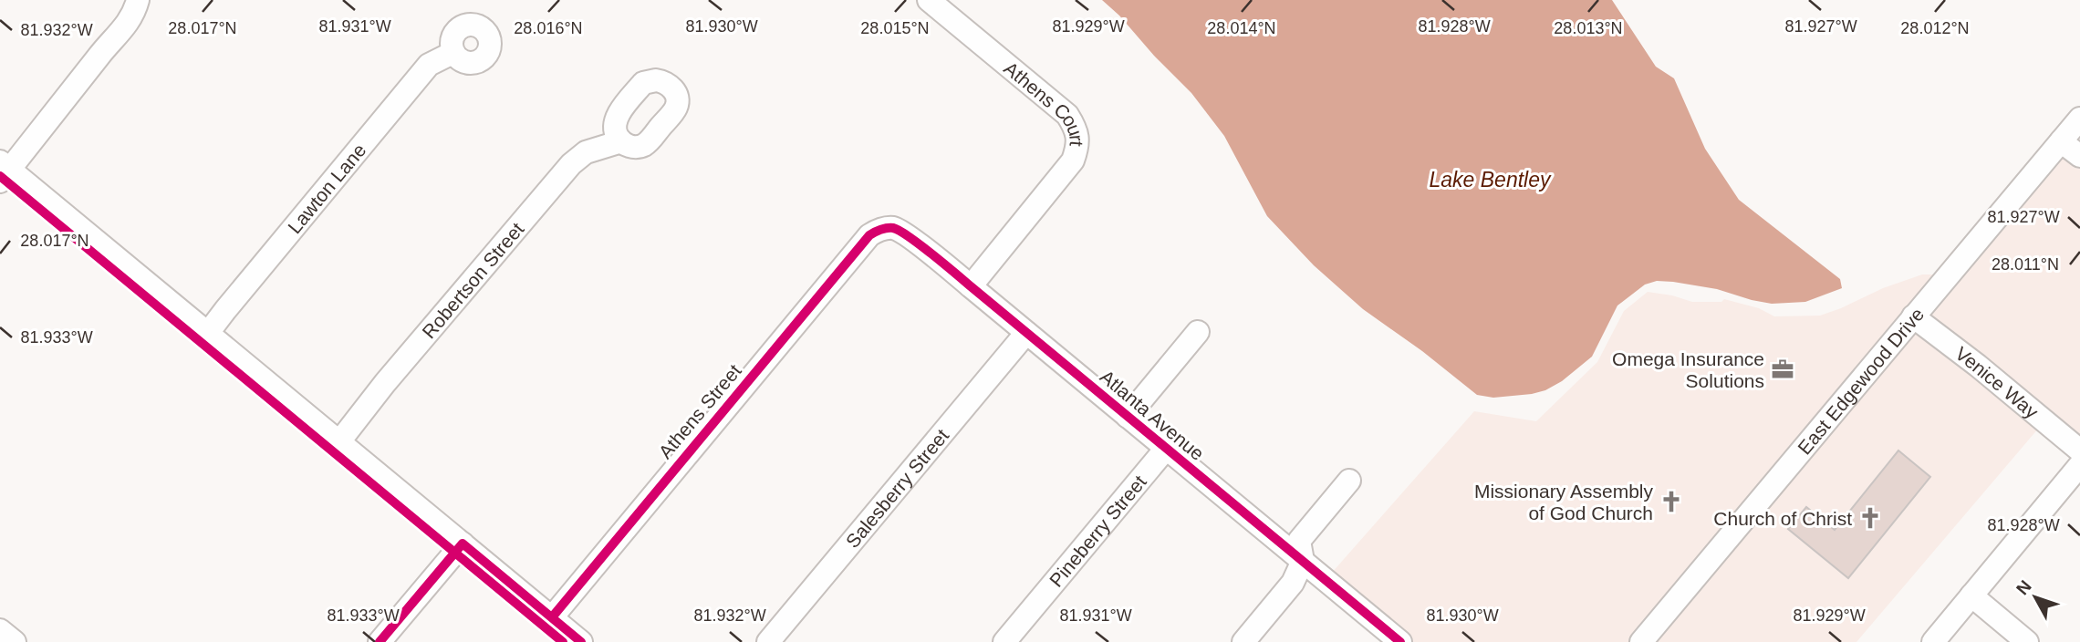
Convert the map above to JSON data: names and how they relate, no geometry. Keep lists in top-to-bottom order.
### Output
{
  "streets": {
    "street": [
      "Athens Court",
      "Lawton Lane",
      "Robertson Street",
      "East Edgewood Drive",
      "Venice Way",
      "Athens Street",
      "Atlanta Avenue",
      "Salesberry Street",
      "Pineberry Street"
    ]
  },
  "crossings": [
    ["Athens Court", "Atlanta Avenue"],
    ["East Edgewood Drive", "Venice Way"],
    ["Athens Street", "Atlanta Avenue"],
    ["Atlanta Avenue", "Salesberry Street"],
    ["Atlanta Avenue", "Pineberry Street"]
  ],
  "water": ["Lake Bentley"],
  "places": {
    "office": ["Omega Insurance Solutions"],
    "church": ["Missionary Assembly of God Church", "Church of Christ"]
  },
  "north": "top left",
  "coordinates": [
    "81.931°W",
    "81.930°W",
    "81.929°W",
    "81.928°W",
    "81.927°W",
    "28.017°N",
    "28.016°N",
    "28.015°N",
    "28.014°N",
    "28.013°N",
    "28.012°N",
    "81.932°W",
    "28.011°N",
    "81.933°W"
  ]
}
